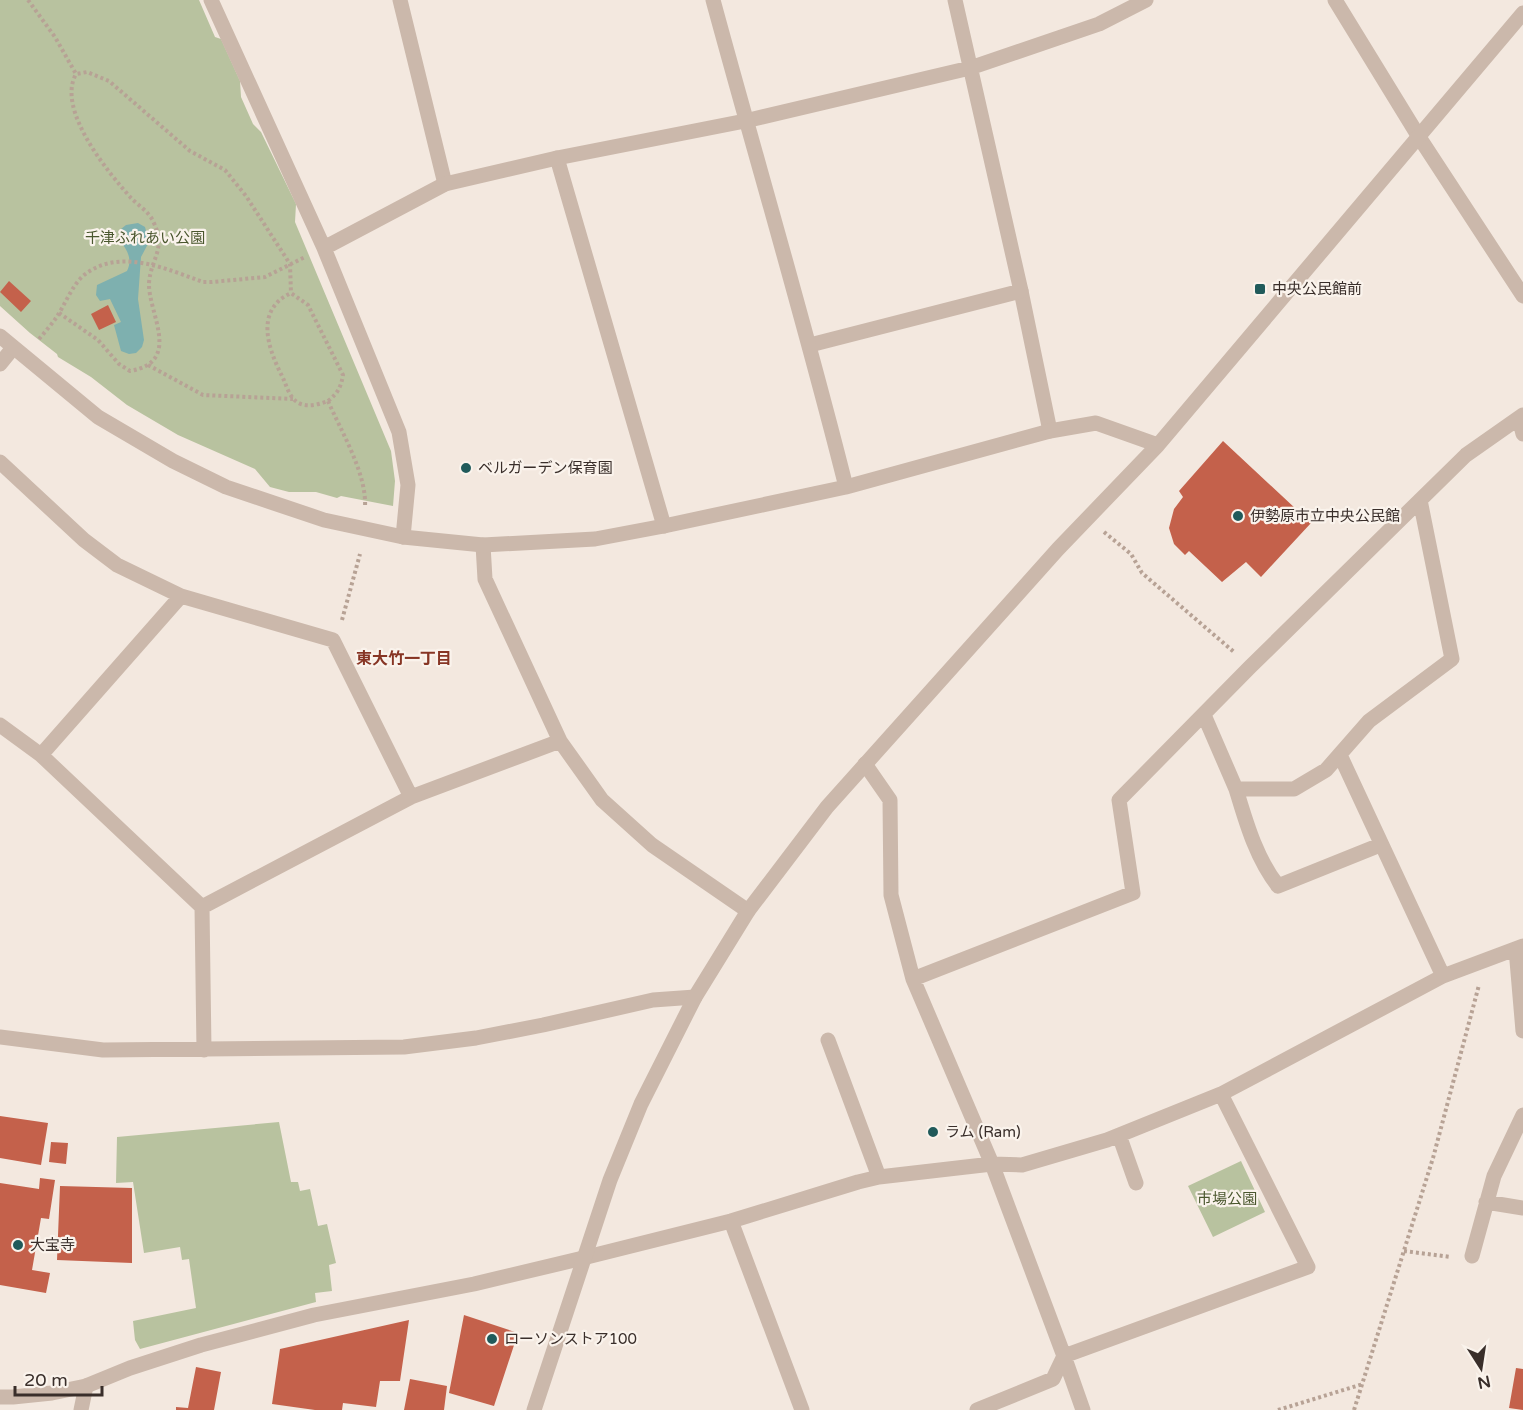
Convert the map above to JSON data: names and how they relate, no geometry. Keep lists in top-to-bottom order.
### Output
{
  "districts": ["東大竹一丁目"],
  "parks": ["千津ふれあい公園", "市場公園"],
  "places": {
    "transit": ["中央公民館前"],
    "other": [
      "ベルガーデン保育園",
      "伊勢原市立中央公民館",
      "ラム (Ram)",
      "大宝寺",
      "ローソンストア100"
    ]
  },
  "scale_bar": "20 m",
  "north": "bottom"
}
